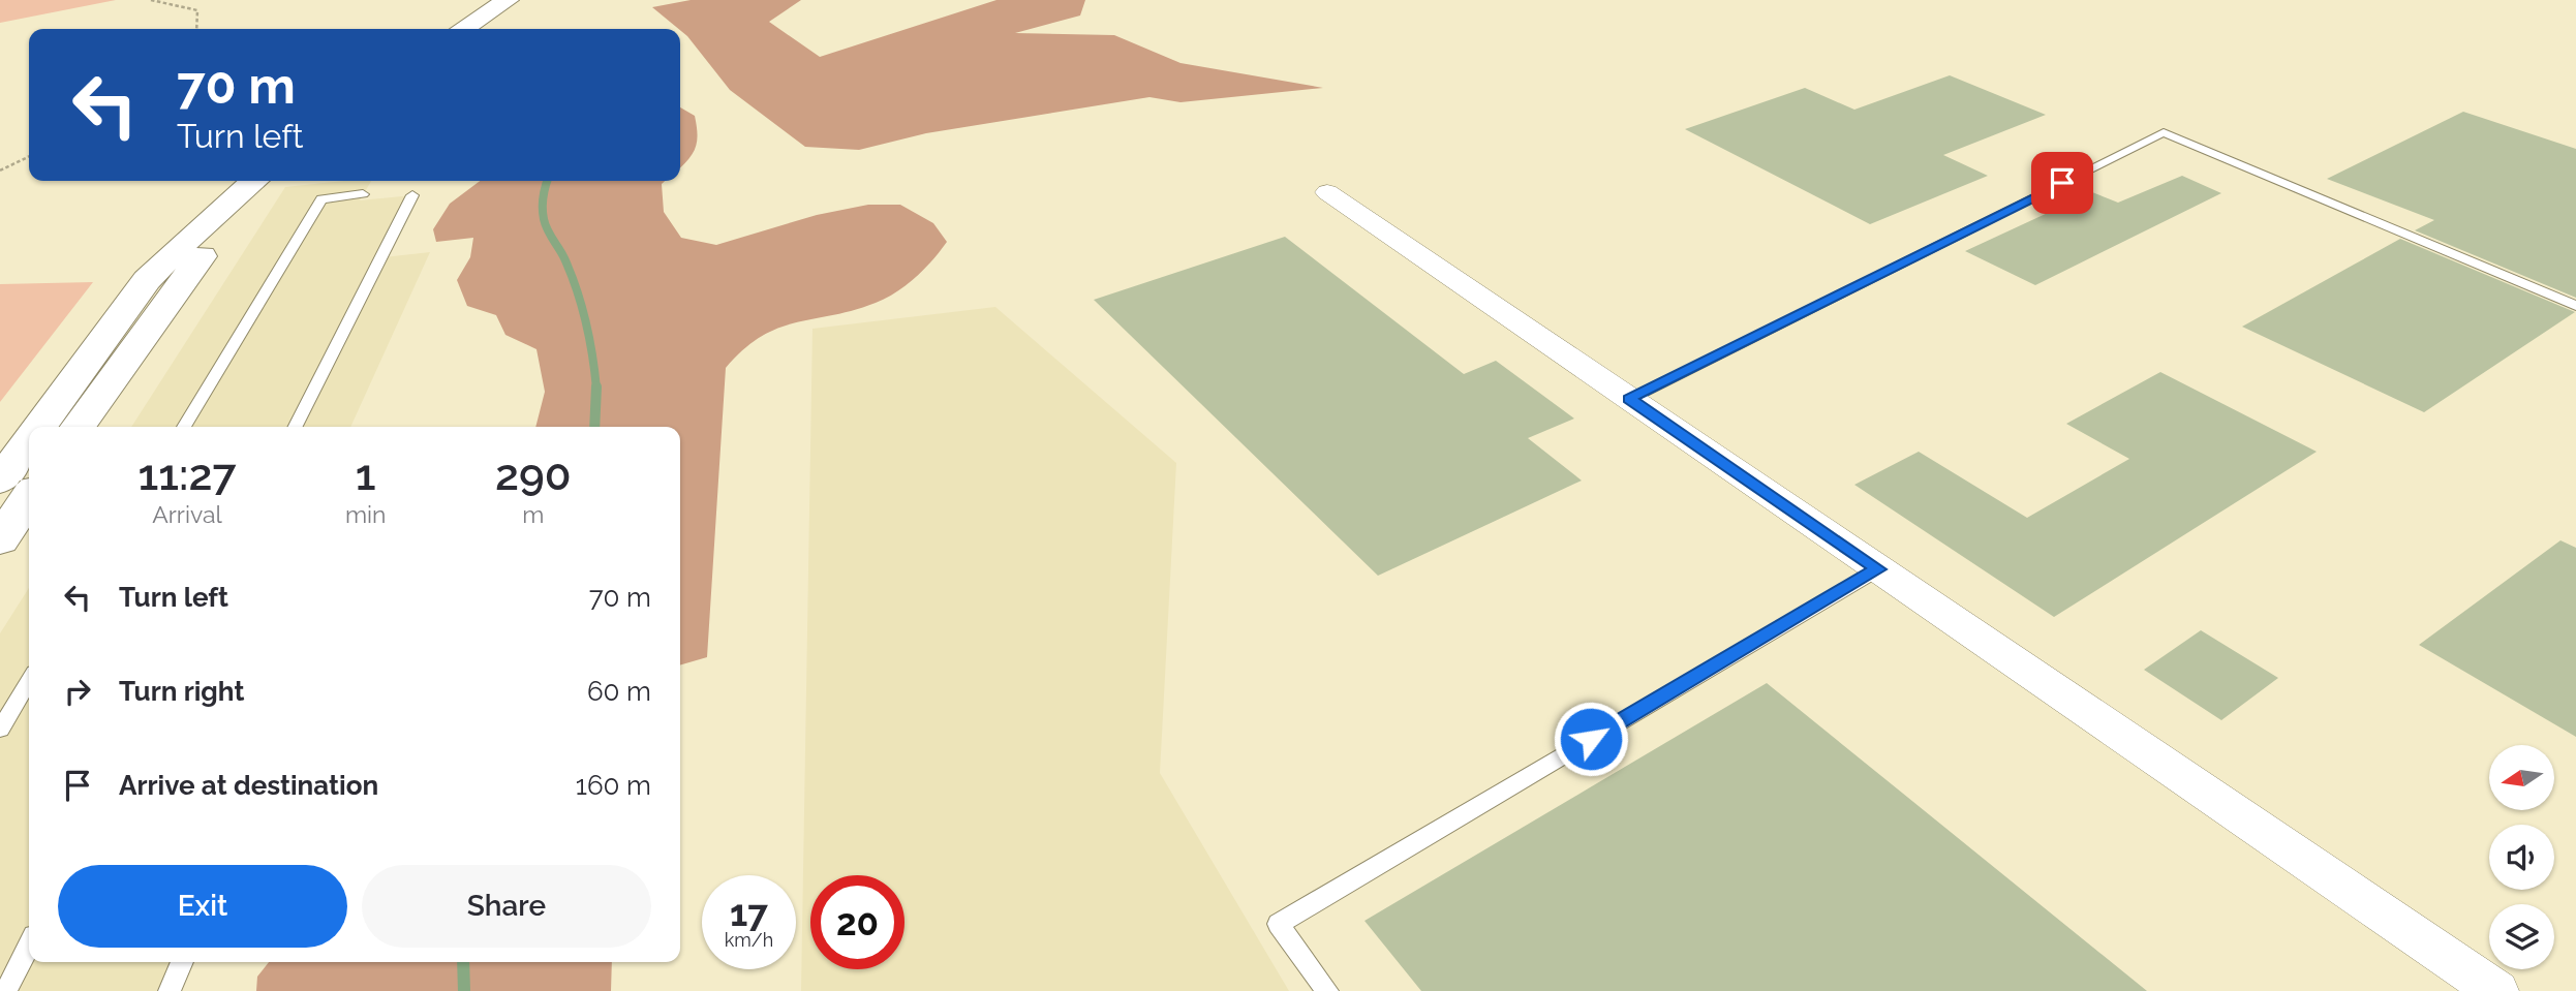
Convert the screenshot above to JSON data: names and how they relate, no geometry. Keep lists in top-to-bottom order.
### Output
{
  "north": "left",
  "page": {
    "turn": ["70 m", "Turn left"],
    "eta": [
      "11:27",
      "Arrival",
      "1",
      "min",
      "290",
      "m"
    ],
    "list": [
      {
        "name": "Turn left",
        "value": "70 m"
      },
      {
        "name": "Turn right",
        "value": "60 m"
      },
      {
        "name": "Arrive at destination",
        "value": "160 m"
      }
    ],
    "buttons": ["Exit", "Share"],
    "speed": "17 km/h",
    "limit": "20"
  }
}
